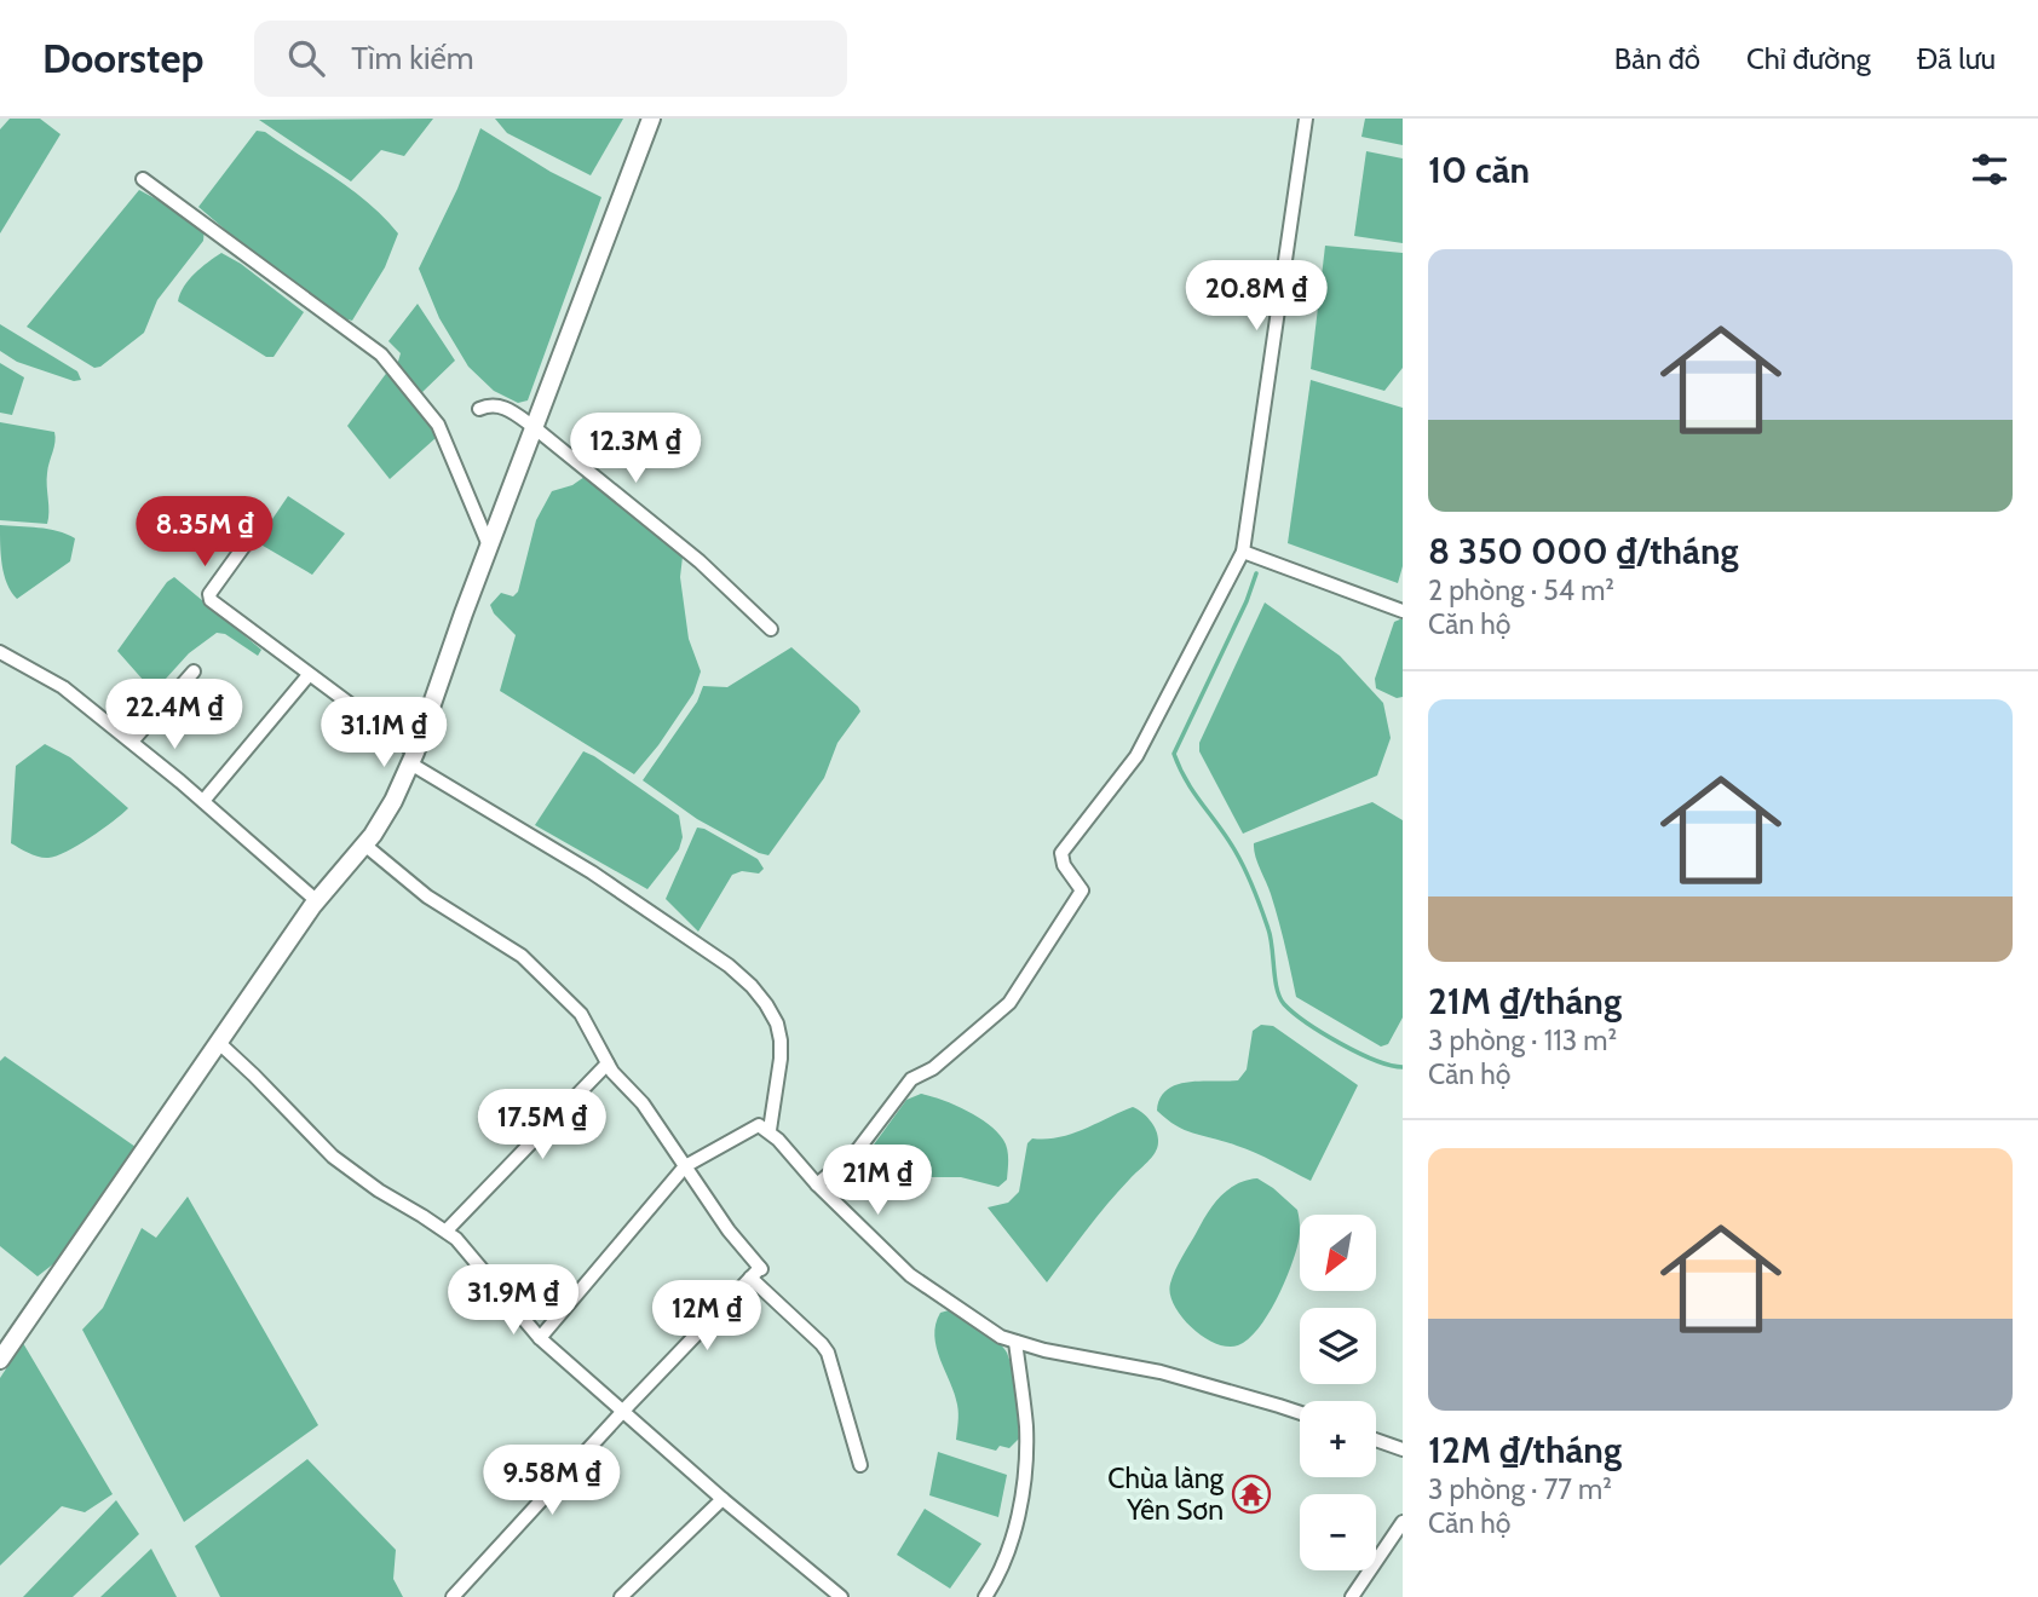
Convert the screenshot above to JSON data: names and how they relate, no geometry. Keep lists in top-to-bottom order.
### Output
{
  "places": {
    "temple": ["Chùa làng Yên Sơn"]
  },
  "north": "bottom left",
  "page": {
    "header": "Doorstep",
    "search": "Tìm kiếm",
    "nav": ["Bản đồ", "Chỉ đường", "Đã lưu"],
    "heading": "10 căn",
    "list": [
      {
        "name": "8 350 000 ₫/tháng",
        "note": "2 phòng · 54 m² · Căn hộ"
      },
      {
        "name": "21M ₫/tháng",
        "note": "3 phòng · 113 m² · Căn hộ"
      },
      {
        "name": "12M ₫/tháng",
        "note": "3 phòng · 77 m² · Căn hộ"
      }
    ],
    "price": [
      "20.8M ₫",
      "12.3M ₫",
      "8.35M ₫",
      "22.4M ₫",
      "31.1M ₫",
      "17.5M ₫",
      "21M ₫",
      "31.9M ₫",
      "12M ₫",
      "9.58M ₫"
    ],
    "map_buttons": ["+", "−"]
  }
}
